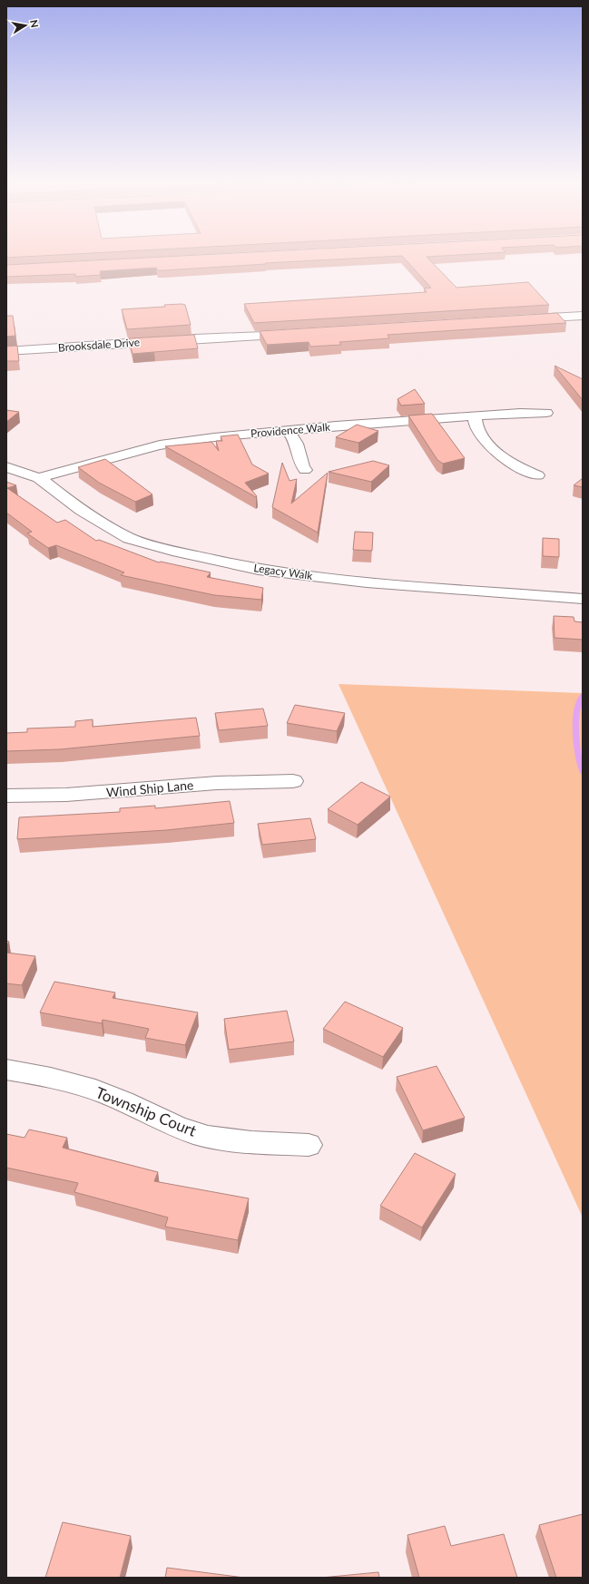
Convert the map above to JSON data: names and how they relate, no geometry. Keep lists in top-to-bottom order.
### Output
{
  "streets": {
    "street": [
      "Brooksdale Drive",
      "Providence Walk",
      "Legacy Walk",
      "Wind Ship Lane",
      "Township Court"
    ]
  },
  "crossings": [
    ["Providence Walk", "Legacy Walk"]
  ],
  "north": "right"
}
